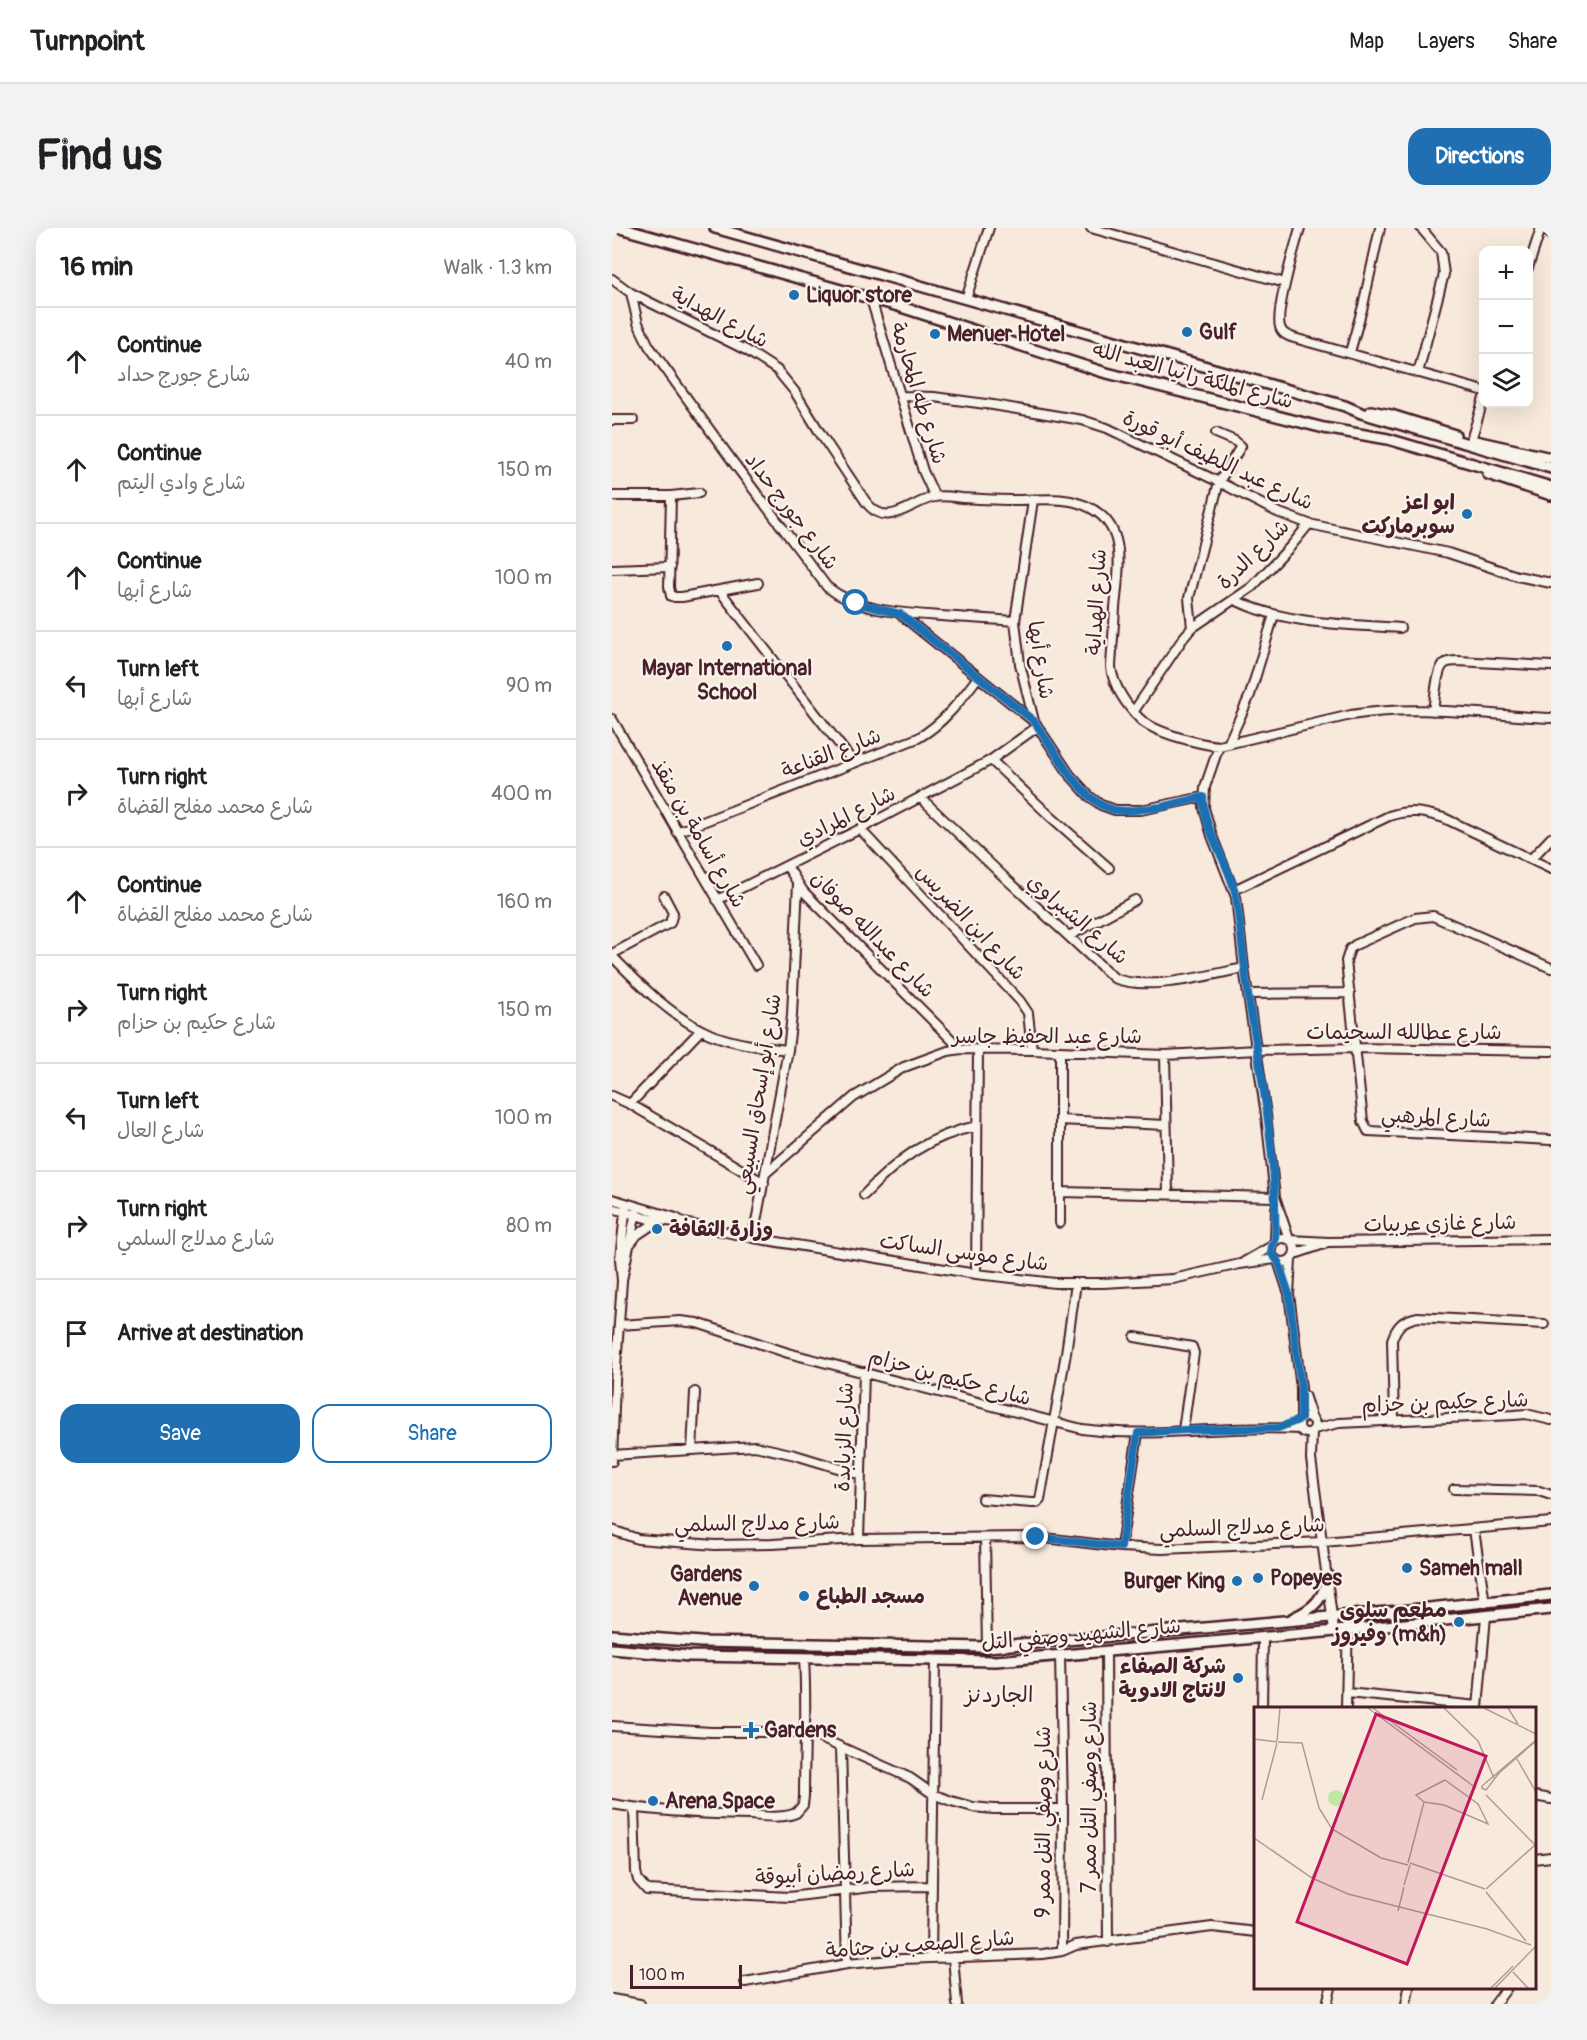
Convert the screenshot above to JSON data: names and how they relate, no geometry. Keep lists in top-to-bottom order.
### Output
{
  "streets": {
    "main road": ["شارع الملكة رانيا العبد الله", "شارع الشهيد وصفي التل"],
    "street": [
      "شارع الهداية",
      "شارع طه المحارمة",
      "شارع عبد اللطيف أبو قورة",
      "شارع جورج حداد",
      "شارع الدرة",
      "شارع أبها",
      "شارع القناعة",
      "شارع المرادي",
      "شارع أسامة بن منقذ",
      "شارع الشبراوي",
      "شارع ابن الضريس",
      "شارع عبدالله صوفان",
      "شارع عطالله السحيمات",
      "شارع عبد الحفيظ جاسر",
      "شارع أبو إسحاق السبيعي",
      "شارع المرهبي",
      "شارع غازي عربيات",
      "شارع موسى الساكت",
      "شارع حكيم بن حزام",
      "شارع الزبابدة",
      "شارع مدلاج السلمي",
      "شارع وصفي التل ممر 7",
      "شارع وصفي التل ممر 9",
      "شارع رمضان أبيوقة",
      "شارع الصعب بن جثامة"
    ]
  },
  "crossings": [
    ["شارع الهداية", "شارع طه المحارمة"],
    ["شارع الهداية", "شارع جورج حداد"],
    ["شارع الهداية", "شارع الدرة"],
    ["شارع الهداية", "شارع أبها"],
    ["شارع الملكة رانيا العبد الله", "شارع طه المحارمة"],
    ["شارع طه المحارمة", "شارع عبد اللطيف أبو قورة"],
    ["شارع عبد اللطيف أبو قورة", "شارع الدرة"],
    ["شارع جورج حداد", "شارع أبها"],
    ["شارع أبها", "شارع المرادي"],
    ["شارع القناعة", "شارع أسامة بن منقذ"],
    ["شارع المرادي", "شارع أسامة بن منقذ"],
    ["شارع المرادي", "شارع الشبراوي"],
    ["شارع المرادي", "شارع ابن الضريس"],
    ["شارع المرادي", "شارع عبدالله صوفان"],
    ["شارع ابن الضريس", "شارع عبد الحفيظ جاسر"],
    ["شارع عبدالله صوفان", "شارع عبد الحفيظ جاسر"],
    ["شارع عبدالله صوفان", "شارع أبو إسحاق السبيعي"],
    ["شارع عطالله السحيمات", "شارع عبد الحفيظ جاسر"],
    ["شارع عطالله السحيمات", "شارع المرهبي"],
    ["شارع عبد الحفيظ جاسر", "شارع أبو إسحاق السبيعي"],
    ["شارع أبو إسحاق السبيعي", "شارع موسى الساكت"],
    ["شارع غازي عربيات", "شارع موسى الساكت"],
    ["شارع حكيم بن حزام", "شارع الزبابدة"],
    ["شارع الزبابدة", "شارع مدلاج السلمي"],
    ["شارع الشهيد وصفي التل", "شارع وصفي التل ممر 7"],
    ["شارع الشهيد وصفي التل", "شارع وصفي التل ممر 9"],
    ["شارع وصفي التل ممر 7", "شارع الصعب بن جثامة"],
    ["شارع وصفي التل ممر 9", "شارع الصعب بن جثامة"]
  ],
  "districts": ["الجاردنز"],
  "places": {
    "other": [
      "Liquor store",
      "Gulf",
      "Menuer Hotel",
      "ابو اعز سوبرماركت",
      "Mayar International School",
      "وزارة الثقافة",
      "Sameh mall",
      "Popeyes",
      "Burger King",
      "Gardens Avenue",
      "مسجد الطباع",
      "مطعم سلوى وفيروز (m&h)",
      "شركة الصفاء لانتاج الادوية",
      "Arena Space"
    ],
    "health": ["Gardens"]
  },
  "scale_bar": "100 m",
  "page": {
    "header": "Turnpoint",
    "nav": ["Map", "Layers", "Share"],
    "buttons": [
      "Directions",
      ["Save", "Share"]
    ],
    "title": "Find us",
    "heading": ["16 min", "Walk · 1.3 km"],
    "map_buttons": ["+", "−"],
    "list": [
      ["Continue", "شارع جورج حداد", "40 m"],
      ["Continue", "شارع وادي اليتم", "150 m"],
      ["Continue", "شارع أبها", "100 m"],
      ["Turn left", "شارع أبها", "90 m"],
      ["Turn right", "شارع محمد مفلح القضاة", "400 m"],
      ["Continue", "شارع محمد مفلح القضاة", "160 m"],
      ["Turn right", "شارع حكيم بن حزام", "150 m"],
      ["Turn left", "شارع العال", "100 m"],
      ["Turn right", "شارع مدلاج السلمي", "80 m"],
      "Arrive at destination"
    ],
    "scale": "100 m"
  }
}
